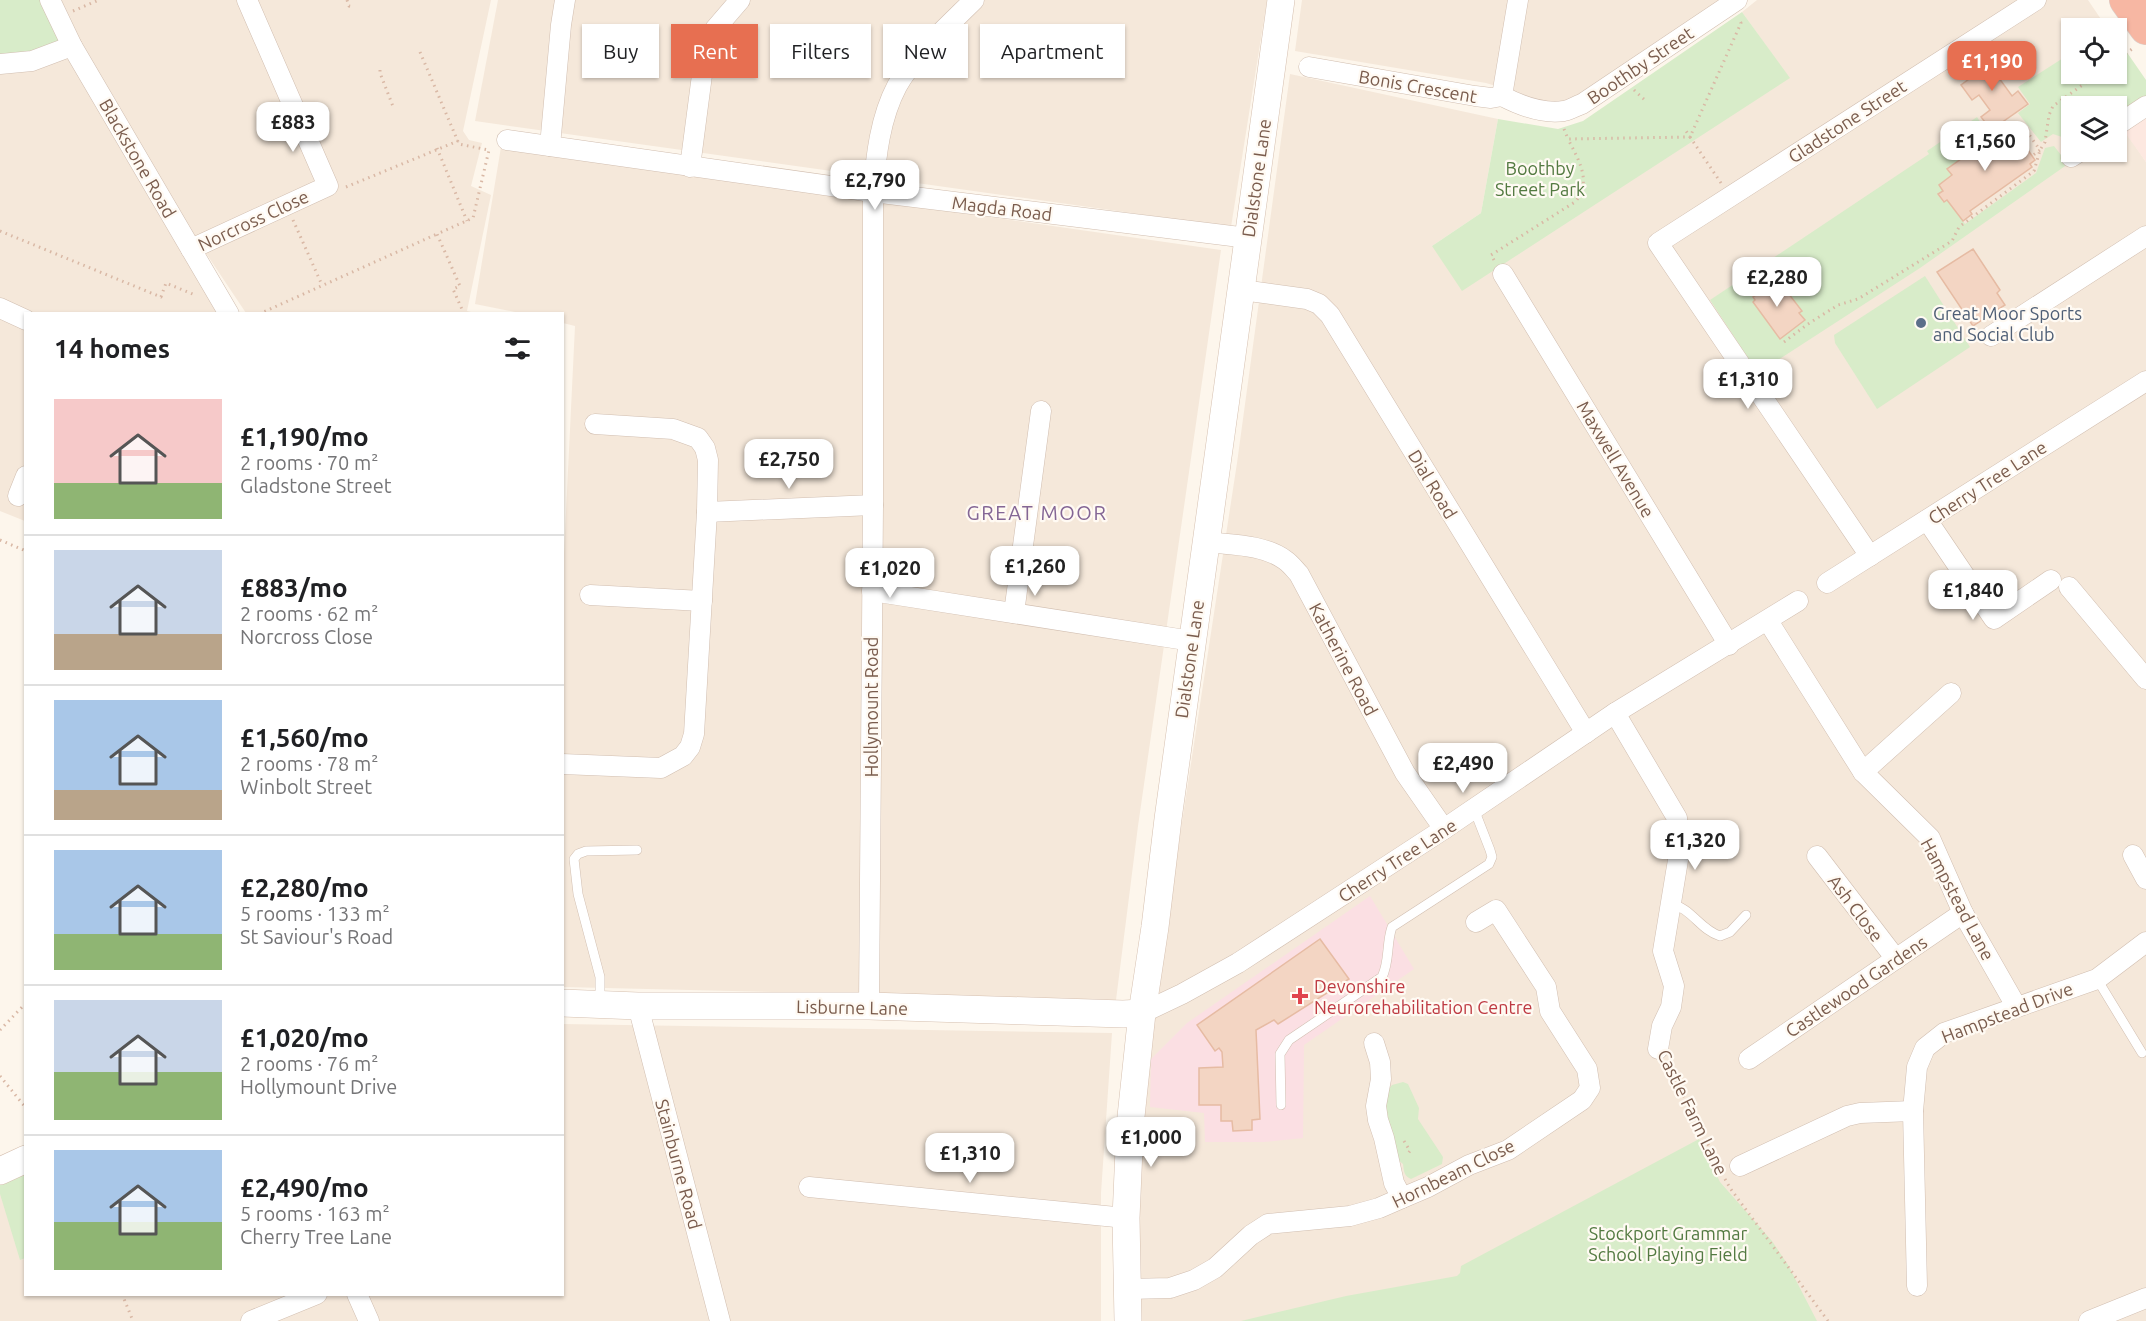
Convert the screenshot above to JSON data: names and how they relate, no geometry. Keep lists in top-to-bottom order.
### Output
{
  "streets": {
    "street": [
      "Boothby Street",
      "Bonis Crescent",
      "Gladstone Street",
      "Blackstone Road",
      "Dialstone Lane",
      "Magda Road",
      "Norcross Close",
      "Maxwell Avenue",
      "Cherry Tree Lane",
      "Dial Road",
      "Katherine Road",
      "Hollymount Road",
      "Hampstead Lane",
      "Ash Close",
      "Castlewood Gardens",
      "Lisburne Lane",
      "Hampstead Drive",
      "Castle Farm Lane",
      "Stainburne Road",
      "Hornbeam Close"
    ]
  },
  "crossings": [
    ["Boothby Street", "Bonis Crescent"],
    ["Gladstone Street", "Cherry Tree Lane"],
    ["Blackstone Road", "Norcross Close"],
    ["Dialstone Lane", "Magda Road"],
    ["Dialstone Lane", "Cherry Tree Lane"],
    ["Dialstone Lane", "Dial Road"],
    ["Dialstone Lane", "Katherine Road"],
    ["Dialstone Lane", "Lisburne Lane"],
    ["Dialstone Lane", "Hornbeam Close"],
    ["Magda Road", "Hollymount Road"],
    ["Maxwell Avenue", "Cherry Tree Lane"],
    ["Cherry Tree Lane", "Dial Road"],
    ["Cherry Tree Lane", "Katherine Road"],
    ["Cherry Tree Lane", "Hampstead Lane"],
    ["Cherry Tree Lane", "Lisburne Lane"],
    ["Cherry Tree Lane", "Castle Farm Lane"],
    ["Hollymount Road", "Lisburne Lane"],
    ["Hampstead Lane", "Castlewood Gardens"],
    ["Hampstead Lane", "Hampstead Drive"],
    ["Ash Close", "Castlewood Gardens"],
    ["Lisburne Lane", "Stainburne Road"]
  ],
  "districts": ["GREAT MOOR"],
  "parks": ["Boothby Street Park", "Stockport Grammar School Playing Field"],
  "places": {
    "other": ["Great Moor Sports and Social Club"],
    "health": ["Devonshire Neurorehabilitation Centre"]
  },
  "page": {
    "chip": [
      "Buy",
      "Rent",
      "Filters",
      "New",
      "Apartment"
    ],
    "price": [
      "£1,190",
      "£883",
      "£1,560",
      "£2,790",
      "£2,280",
      "£1,310",
      "£2,750",
      "£1,260",
      "£1,020",
      "£1,840",
      "£2,490",
      "£1,320",
      "£1,000",
      "£1,310"
    ],
    "heading": "14 homes",
    "list": [
      {
        "name": "£1,190/mo",
        "note": "2 rooms · 70 m² · Gladstone Street"
      },
      {
        "name": "£883/mo",
        "note": "2 rooms · 62 m² · Norcross Close"
      },
      {
        "name": "£1,560/mo",
        "note": "2 rooms · 78 m² · Winbolt Street"
      },
      {
        "name": "£2,280/mo",
        "note": "5 rooms · 133 m² · St Saviour's Road"
      },
      {
        "name": "£1,020/mo",
        "note": "2 rooms · 76 m² · Hollymount Drive"
      },
      {
        "name": "£2,490/mo",
        "note": "5 rooms · 163 m² · Cherry Tree Lane"
      }
    ]
  }
}
